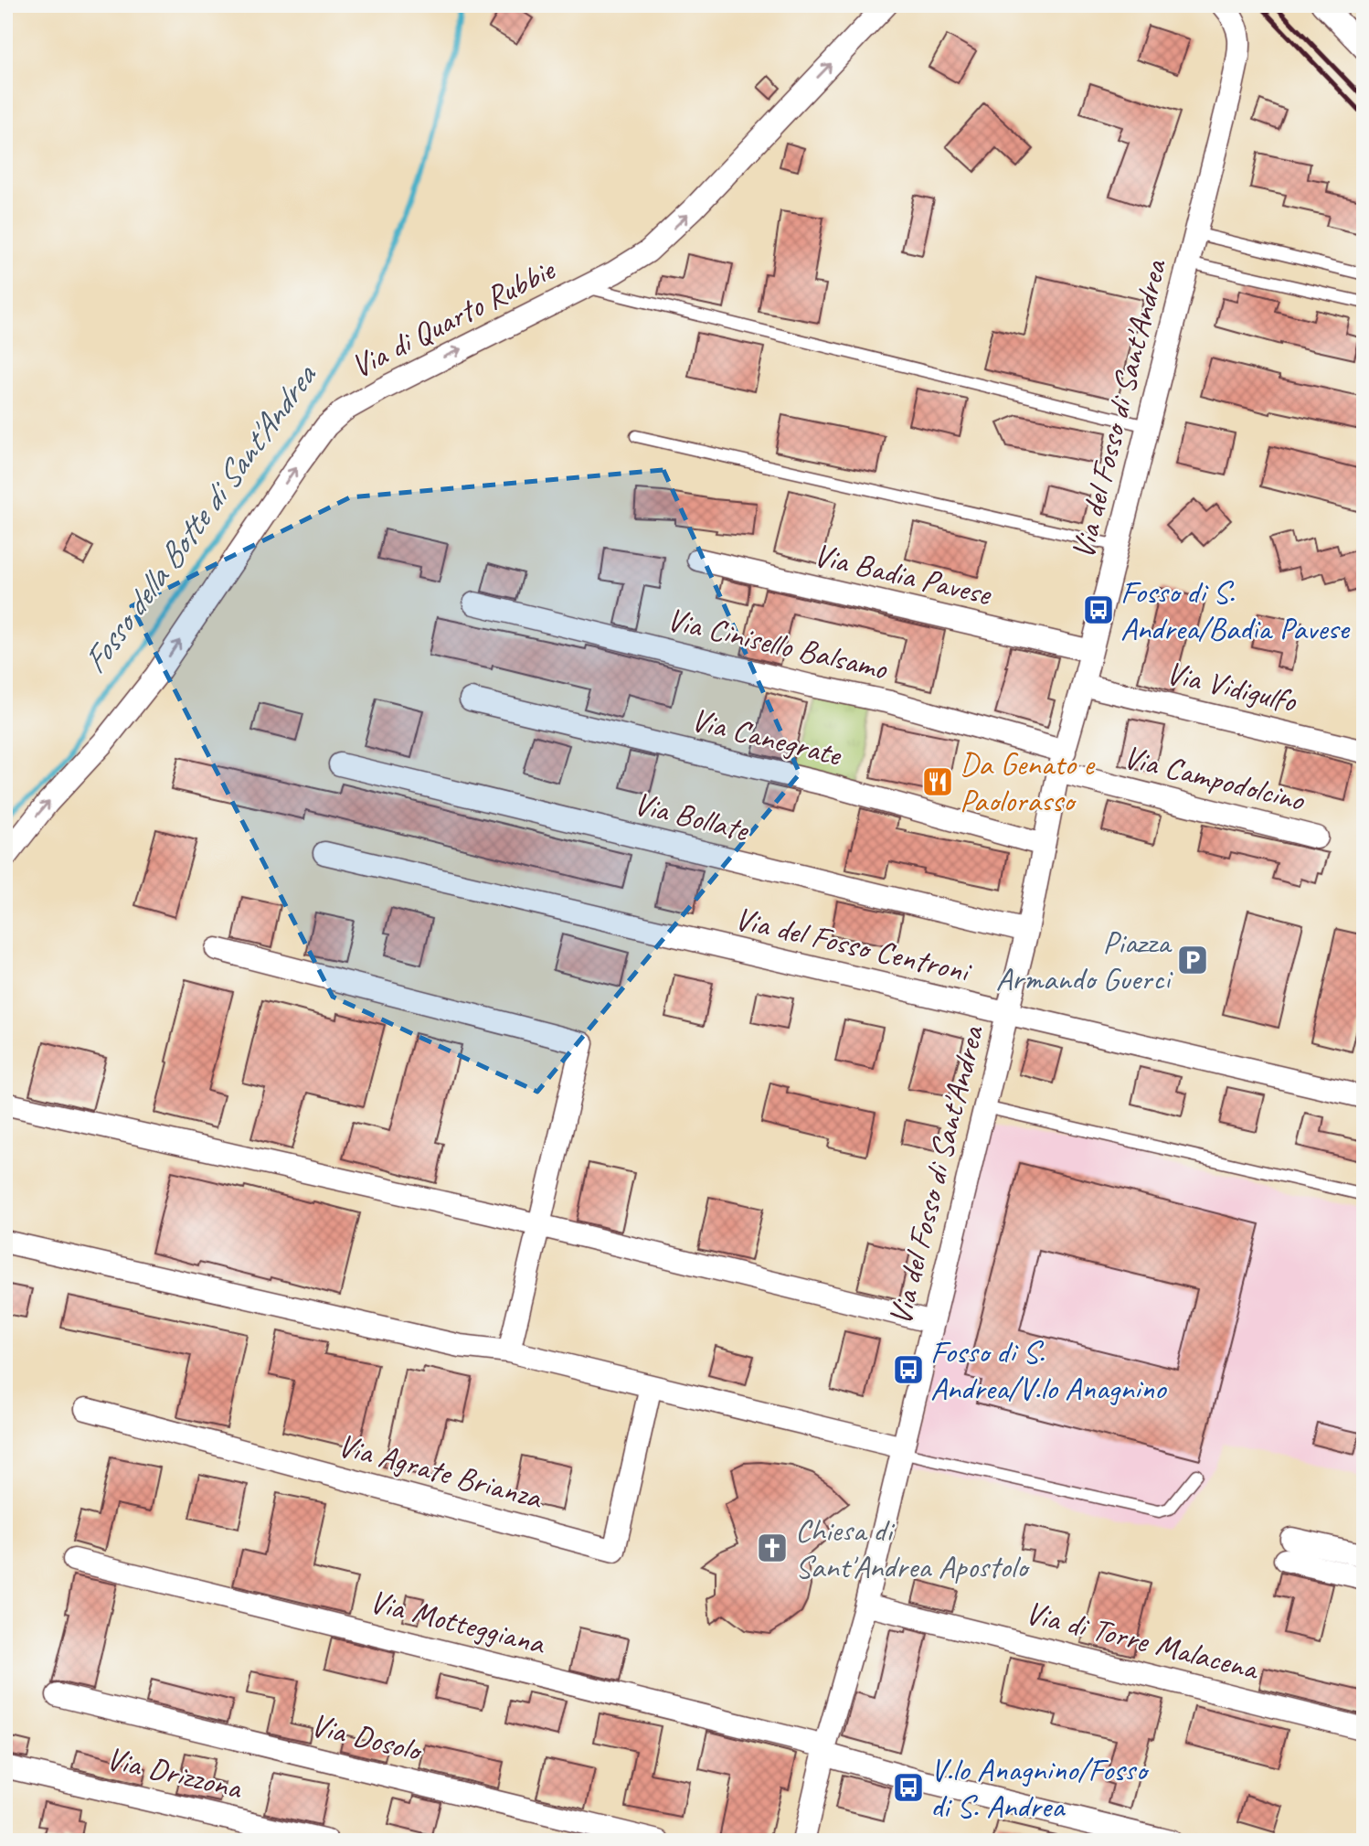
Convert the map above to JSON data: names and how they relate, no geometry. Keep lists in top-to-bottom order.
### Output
{
  "streets": {
    "street": [
      "Via di Quarto Rubbie",
      "Via del Fosso di Sant'Andrea",
      "Via Badia Pavese",
      "Via Cinisello Balsamo",
      "Via Vidigulfo",
      "Via Canegrate",
      "Via Campodolcino",
      "Via Bollate",
      "Via del Fosso Centroni",
      "Via Agrate Brianza",
      "Via Motteggiana",
      "Via di Torre Malacena",
      "Via Dosolo",
      "Via Drizzona"
    ]
  },
  "crossings": [
    ["Via del Fosso di Sant'Andrea", "Via Badia Pavese"],
    ["Via del Fosso di Sant'Andrea", "Via Cinisello Balsamo"],
    ["Via del Fosso di Sant'Andrea", "Via Vidigulfo"],
    ["Via del Fosso di Sant'Andrea", "Via Canegrate"],
    ["Via del Fosso di Sant'Andrea", "Via Campodolcino"],
    ["Via del Fosso di Sant'Andrea", "Via Bollate"],
    ["Via del Fosso di Sant'Andrea", "Via del Fosso Centroni"],
    ["Via del Fosso di Sant'Andrea", "Via Motteggiana"],
    ["Via del Fosso di Sant'Andrea", "Via di Torre Malacena"],
    ["Via Cinisello Balsamo", "Via Campodolcino"]
  ],
  "one_way": ["Via di Quarto Rubbie"],
  "water": ["Fosso della Botte di Sant'Andrea"],
  "places": {
    "bus stop": ["Fosso di S. Andrea/Badia Pavese", "Fosso di S. Andrea/V.lo Anagnino", "V.lo Anagnino/Fosso di S. Andrea"],
    "restaurant": ["Da Genato e Paolorasso"],
    "parking": ["Piazza Armando Guerci"],
    "church": ["Chiesa di Sant'Andrea Apostolo"]
  }
}
